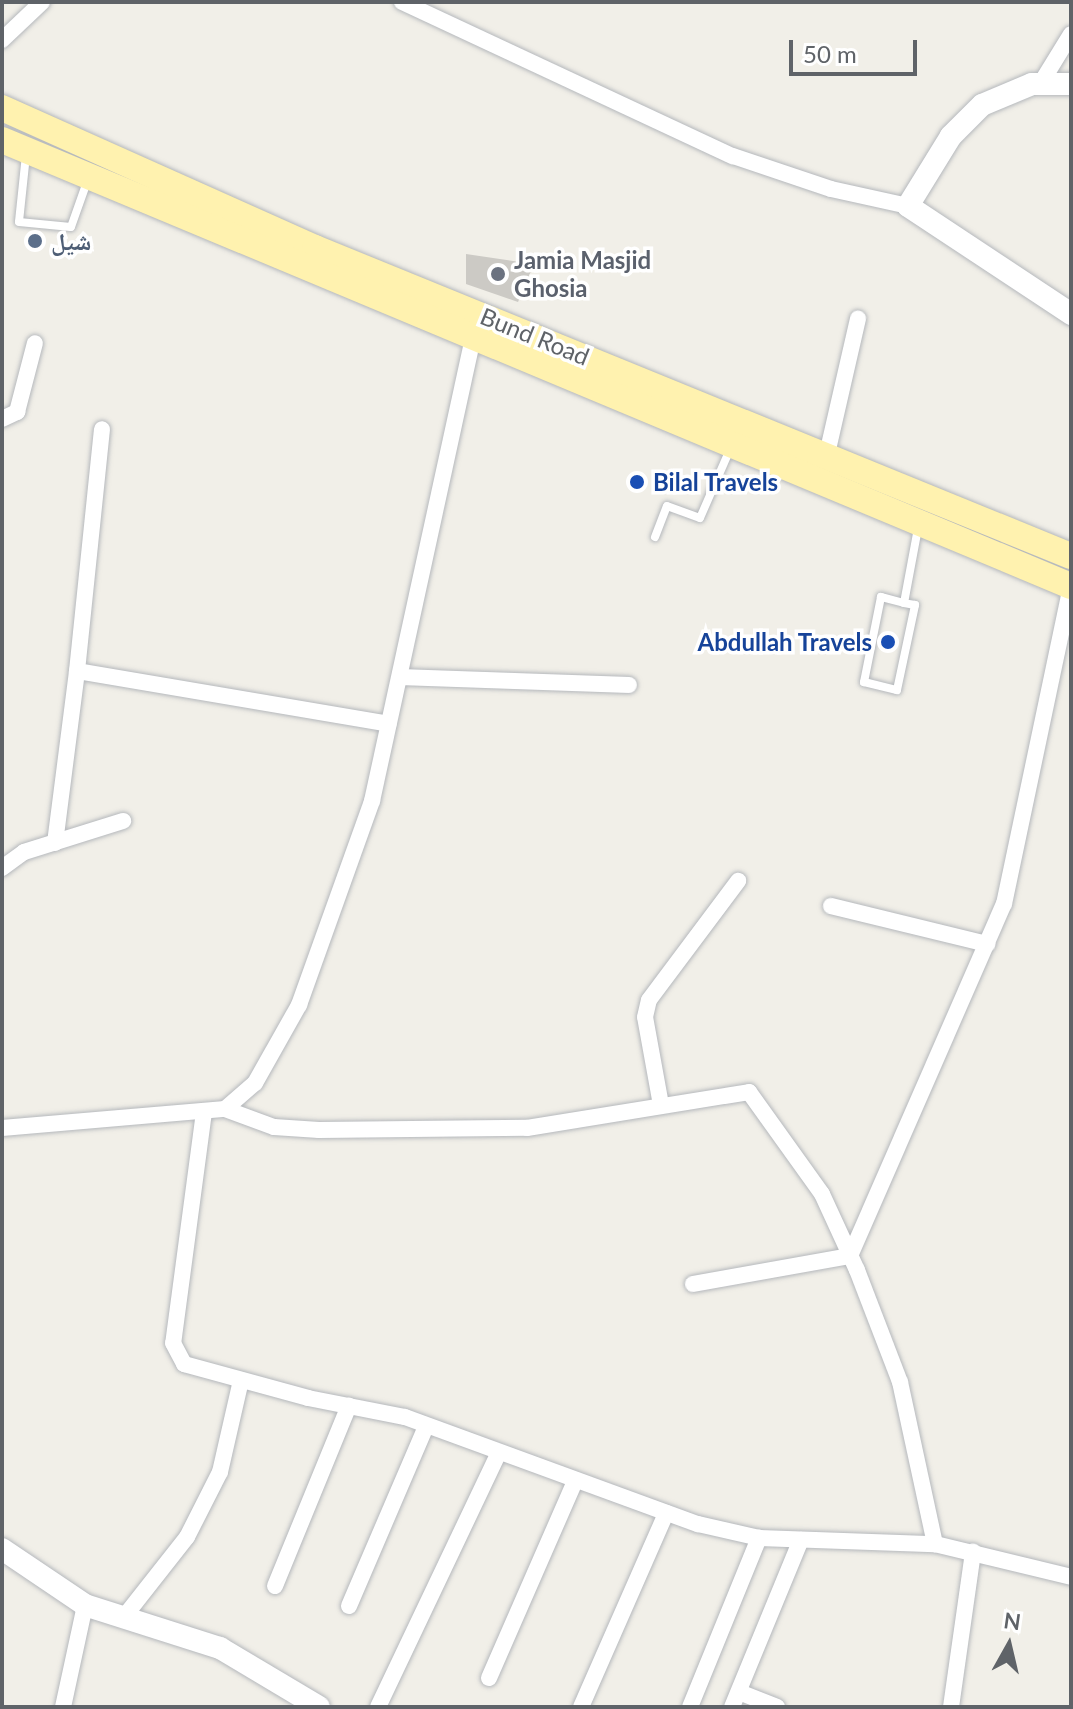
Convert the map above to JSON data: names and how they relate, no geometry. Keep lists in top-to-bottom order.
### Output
{
  "streets": {
    "main road": ["Bund Road"]
  },
  "places": [
    "شیل",
    "Jamia Masjid Ghosia",
    "Bilal Travels",
    "Abdullah Travels"
  ],
  "scale_bar": "50 m",
  "north": "top"
}
